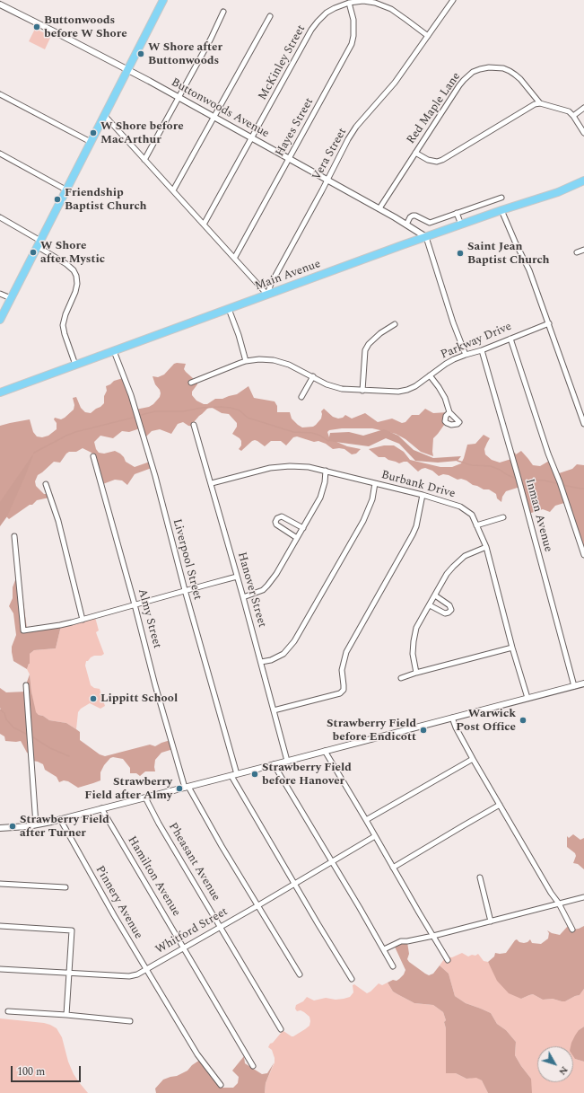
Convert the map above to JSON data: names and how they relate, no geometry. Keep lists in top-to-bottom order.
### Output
{
  "streets": {
    "main road": ["Main Avenue"],
    "street": [
      "McKinley Street",
      "Buttonwoods Avenue",
      "Red Maple Lane",
      "Hayes Street",
      "Vera Street",
      "Parkway Drive",
      "Burbank Drive",
      "Inman Avenue",
      "Liverpool Street",
      "Hanover Street",
      "Almy Street",
      "Pheasant Avenue",
      "Hamilton Avenue",
      "Pinnery Avenue",
      "Whitford Street"
    ]
  },
  "crossings": [
    ["McKinley Street", "Buttonwoods Avenue"],
    ["McKinley Street", "Hayes Street"],
    ["McKinley Street", "Vera Street"],
    ["Buttonwoods Avenue", "Red Maple Lane"],
    ["Buttonwoods Avenue", "Hayes Street"],
    ["Buttonwoods Avenue", "Vera Street"],
    ["Buttonwoods Avenue", "Main Avenue"],
    ["Vera Street", "Main Avenue"],
    ["Main Avenue", "Liverpool Street"],
    ["Parkway Drive", "Inman Avenue"],
    ["Burbank Drive", "Hanover Street"],
    ["Liverpool Street", "Whitford Street"],
    ["Almy Street", "Whitford Street"],
    ["Pheasant Avenue", "Whitford Street"],
    ["Hamilton Avenue", "Whitford Street"],
    ["Pinnery Avenue", "Whitford Street"]
  ],
  "places": [
    "Buttonwoods before W Shore",
    "W Shore after Buttonwoods",
    "W Shore before MacArthur",
    "Friendship Baptist Church",
    "W Shore after Mystic",
    "Saint Jean Baptist Church",
    "Lippitt School",
    "Warwick Post Office",
    "Strawberry Field before Endicott",
    "Strawberry Field before Hanover",
    "Strawberry Field after Almy",
    "Strawberry Field after Turner"
  ],
  "scale_bar": "100 m",
  "north": "bottom right"
}
